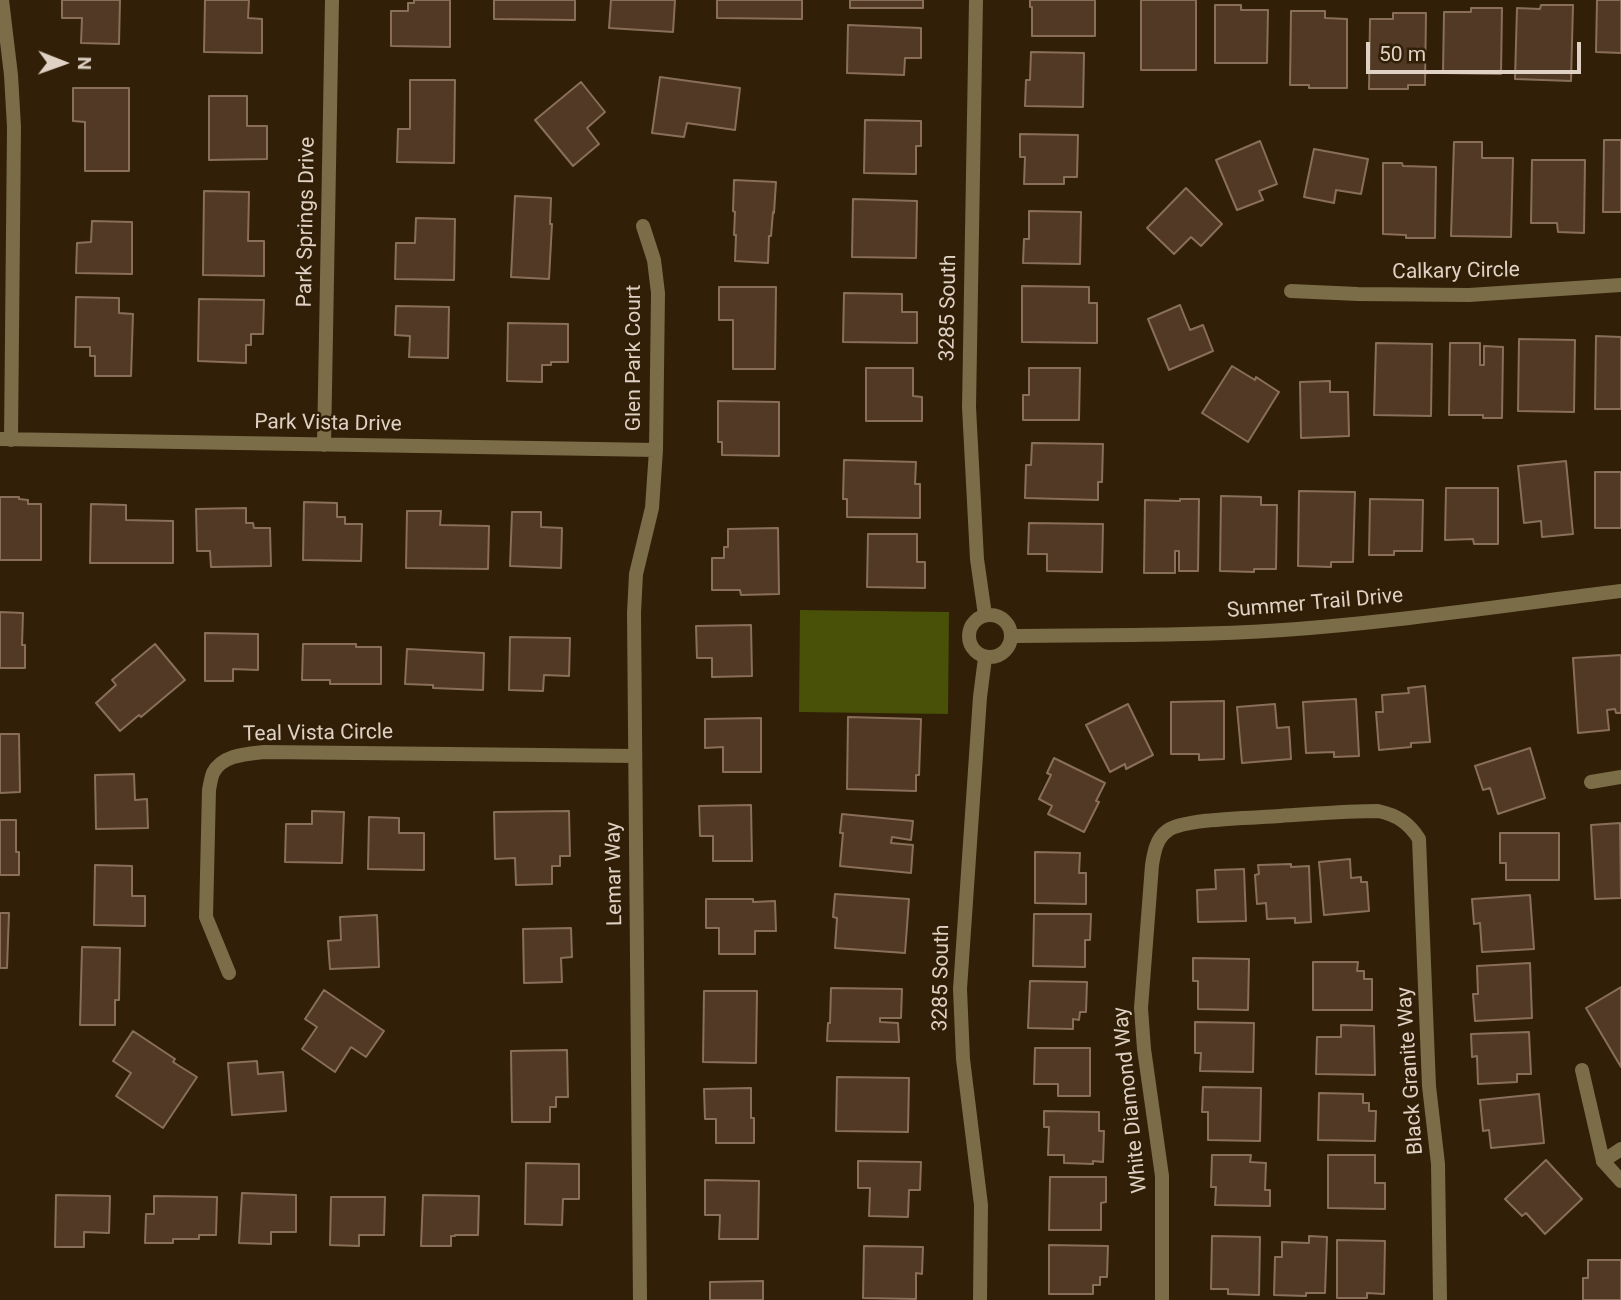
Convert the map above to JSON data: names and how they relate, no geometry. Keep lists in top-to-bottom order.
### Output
{
  "streets": {
    "street": [
      "Park Springs Drive",
      "Calkary Circle",
      "3285 South",
      "Glen Park Court",
      "Park Vista Drive",
      "Summer Trail Drive",
      "Teal Vista Circle",
      "Lemar Way",
      "Black Granite Way",
      "White Diamond Way"
    ]
  },
  "crossings": [
    ["Park Springs Drive", "Park Vista Drive"],
    ["3285 South", "Summer Trail Drive"],
    ["Glen Park Court", "Park Vista Drive"],
    ["Glen Park Court", "Lemar Way"],
    ["Park Vista Drive", "Lemar Way"],
    ["Teal Vista Circle", "Lemar Way"],
    ["Black Granite Way", "White Diamond Way"]
  ],
  "scale_bar": "50 m",
  "north": "right"
}
